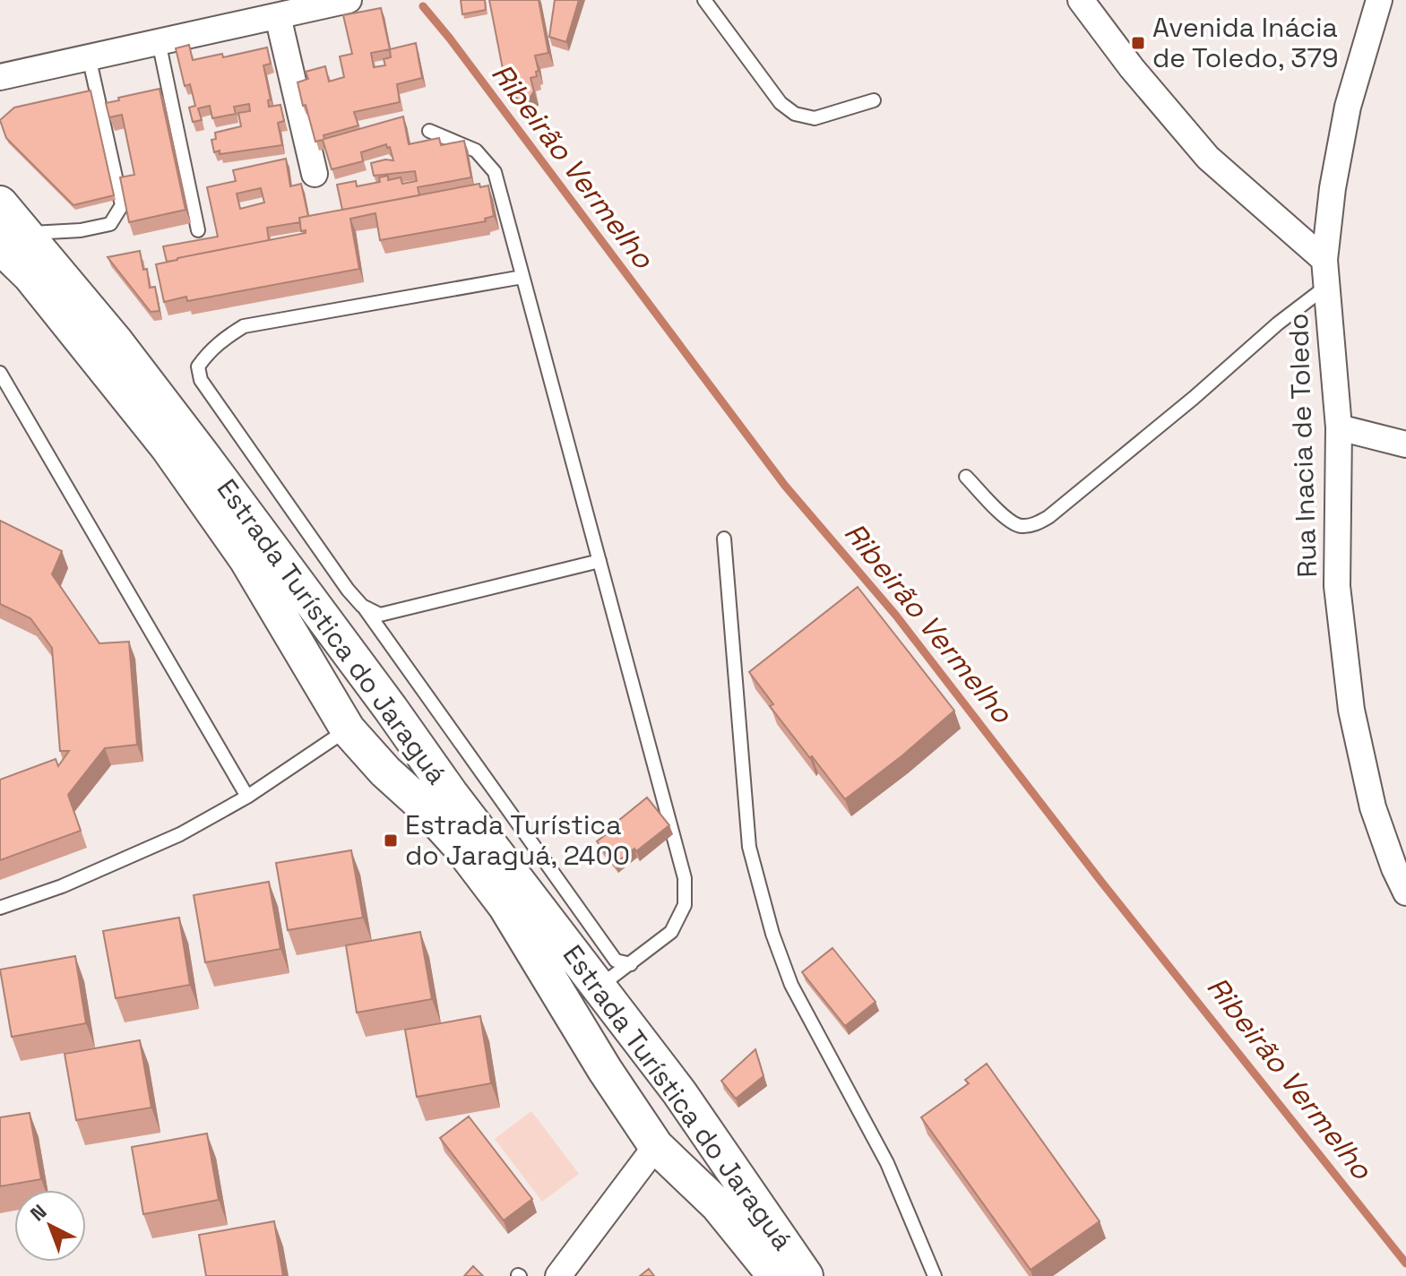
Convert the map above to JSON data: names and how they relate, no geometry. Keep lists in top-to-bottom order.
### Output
{
  "streets": {
    "main road": ["Estrada Turística do Jaraguá"],
    "street": ["Rua Inacia de Toledo"]
  },
  "water": ["Ribeirão Vermelho"],
  "places": {
    "transit": ["Avenida Inácia de Toledo, 379", "Estrada Turística do Jaraguá, 2400"]
  },
  "north": "top left"
}
